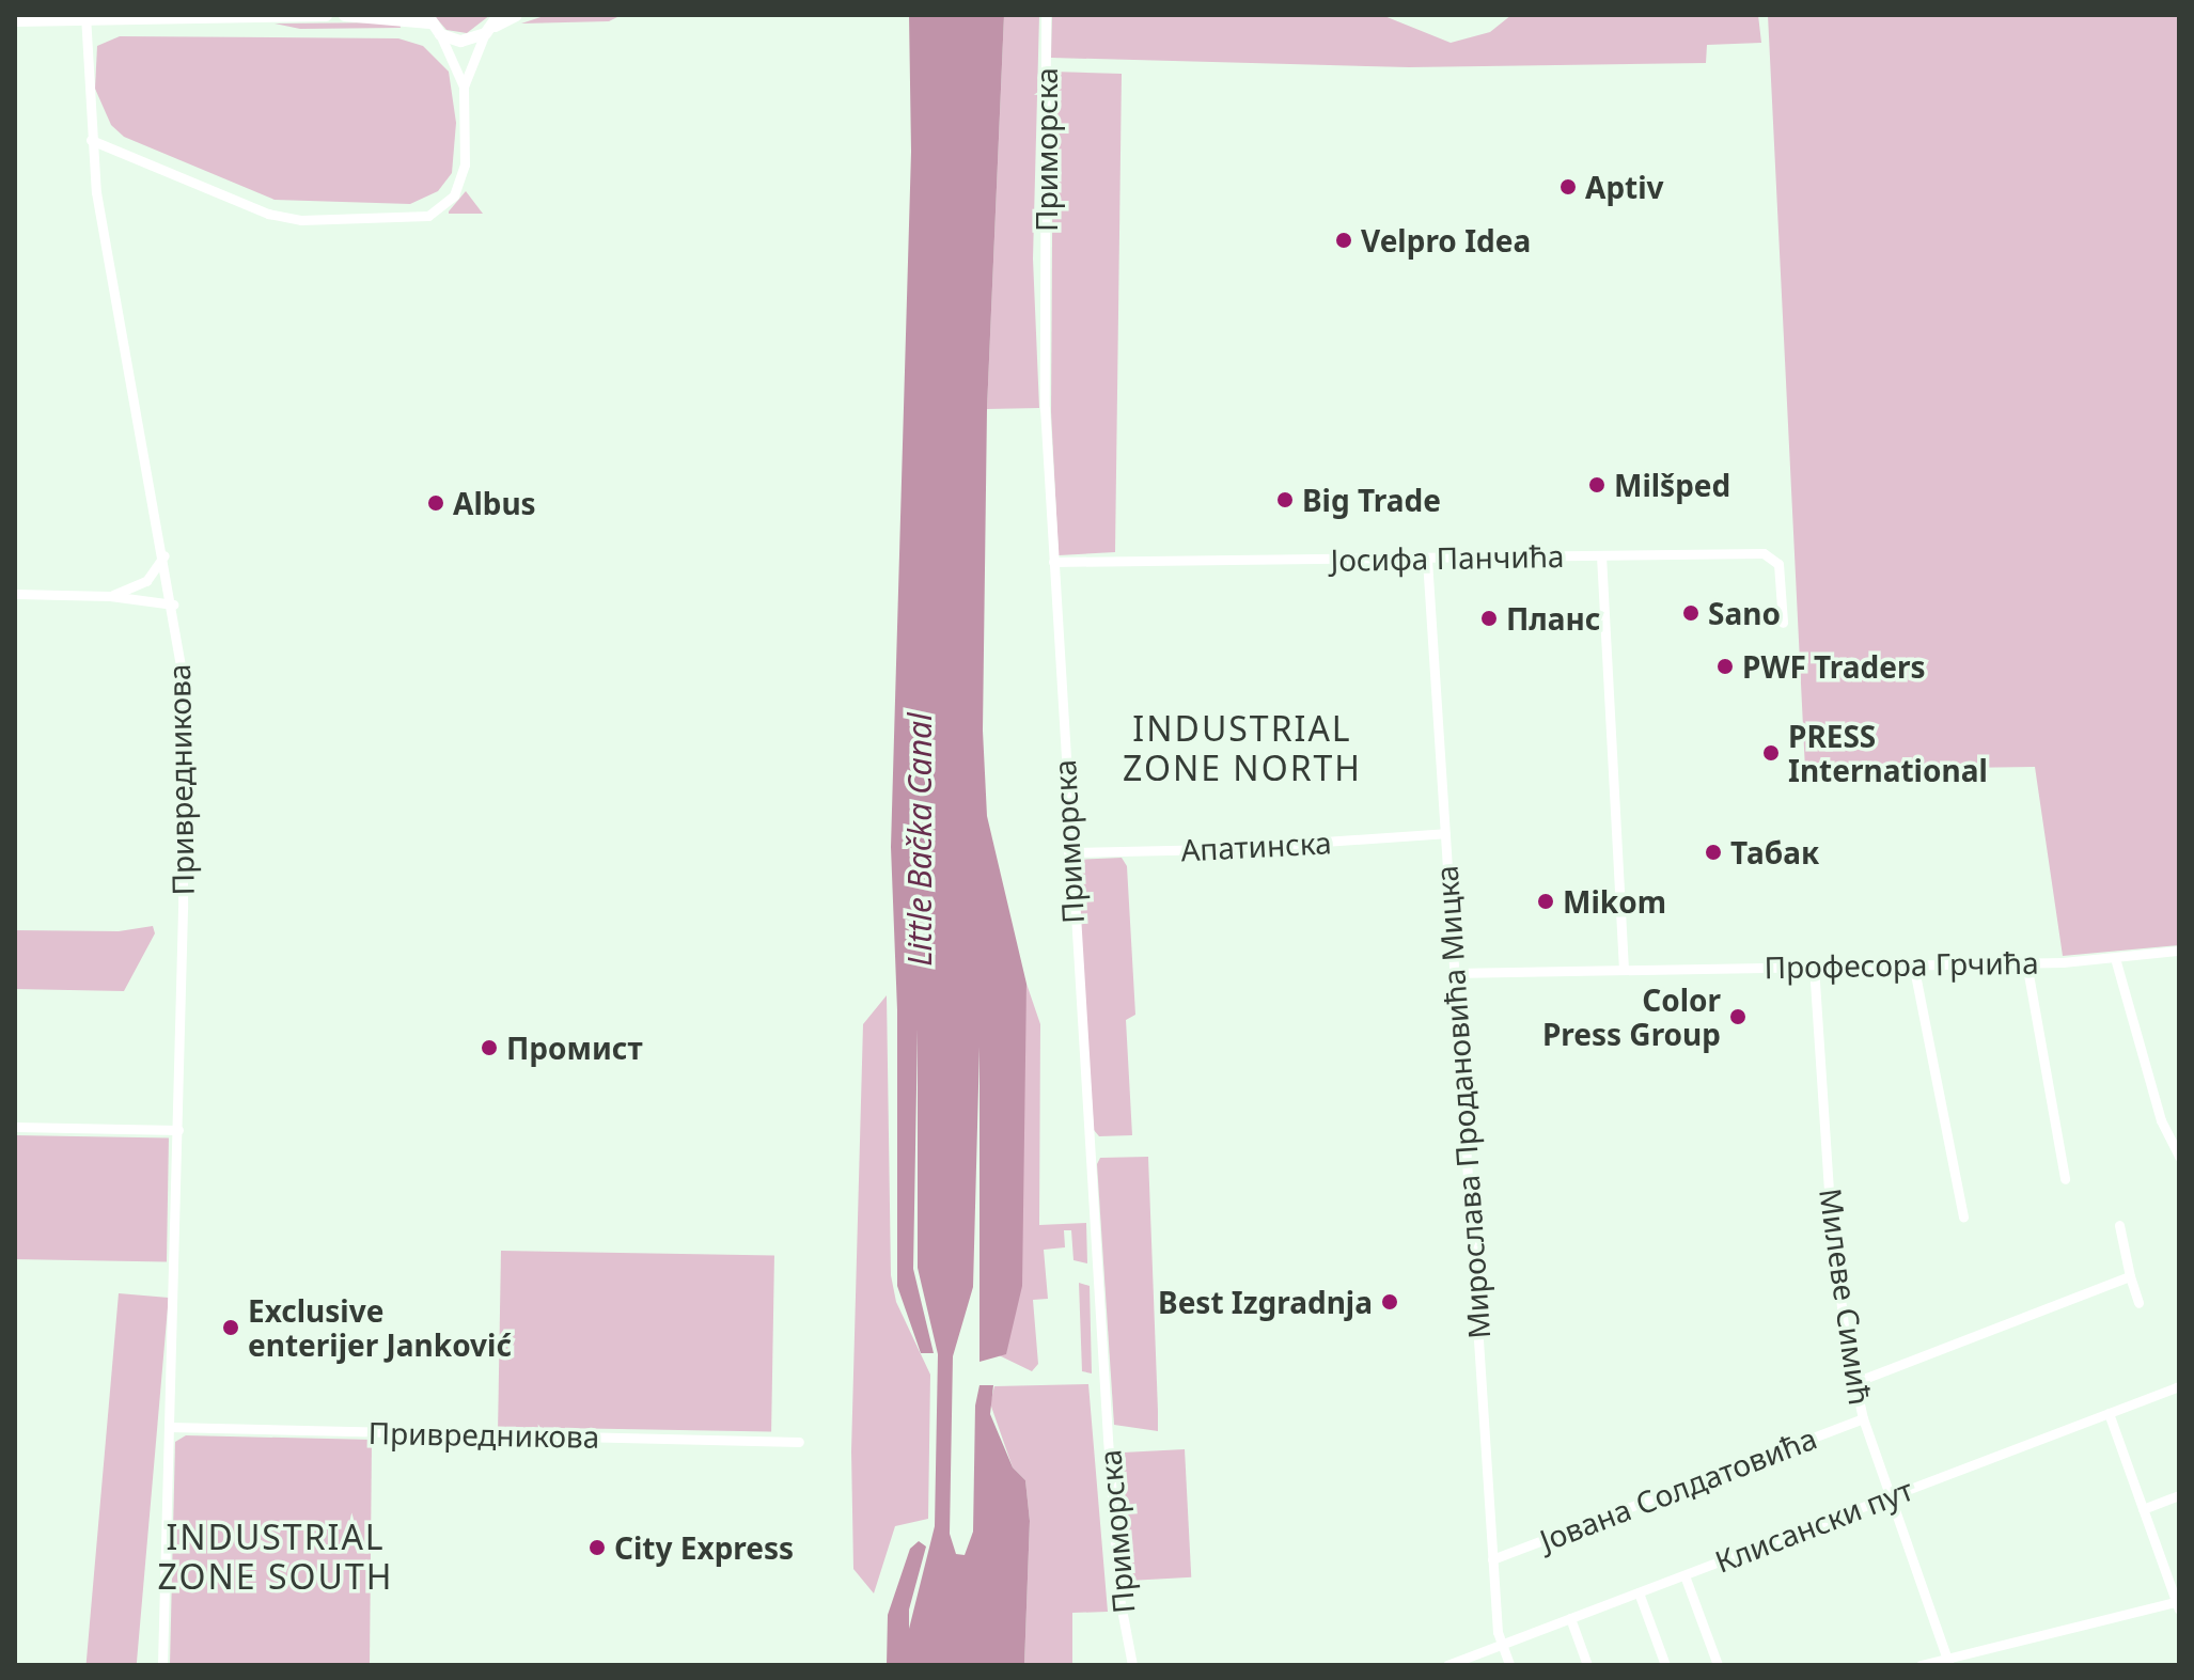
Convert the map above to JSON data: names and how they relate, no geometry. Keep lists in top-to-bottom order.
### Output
{
  "streets": {
    "street": [
      "Приморска",
      "Јосифа Панчића",
      "Привредникова",
      "Апатинска",
      "Професора Грчића",
      "Мирослава Продановића Мицка",
      "Милеве Симић",
      "Јована Солдатовића",
      "Клисански пут"
    ]
  },
  "crossings": [
    ["Приморска", "Јосифа Панчића"],
    ["Приморска", "Апатинска"],
    ["Јосифа Панчића", "Мирослава Продановића Мицка"],
    ["Апатинска", "Мирослава Продановића Мицка"],
    ["Професора Грчића", "Мирослава Продановића Мицка"],
    ["Професора Грчића", "Милеве Симић"],
    ["Мирослава Продановића Мицка", "Јована Солдатовића"],
    ["Мирослава Продановића Мицка", "Клисански пут"],
    ["Милеве Симић", "Јована Солдатовића"],
    ["Милеве Симић", "Клисански пут"]
  ],
  "districts": ["INDUSTRIAL ZONE NORTH", "INDUSTRIAL ZONE SOUTH"],
  "water": ["Little Bačka Canal"],
  "places": [
    "Aptiv",
    "Velpro Idea",
    "Milšped",
    "Big Trade",
    "Albus",
    "Sano",
    "Планс",
    "PWF Traders",
    "PRESS International",
    "Табак",
    "Mikom",
    "Color Press Group",
    "Промист",
    "Best Izgradnja",
    "Exclusive enterijer Janković",
    "City Express"
  ]
}
